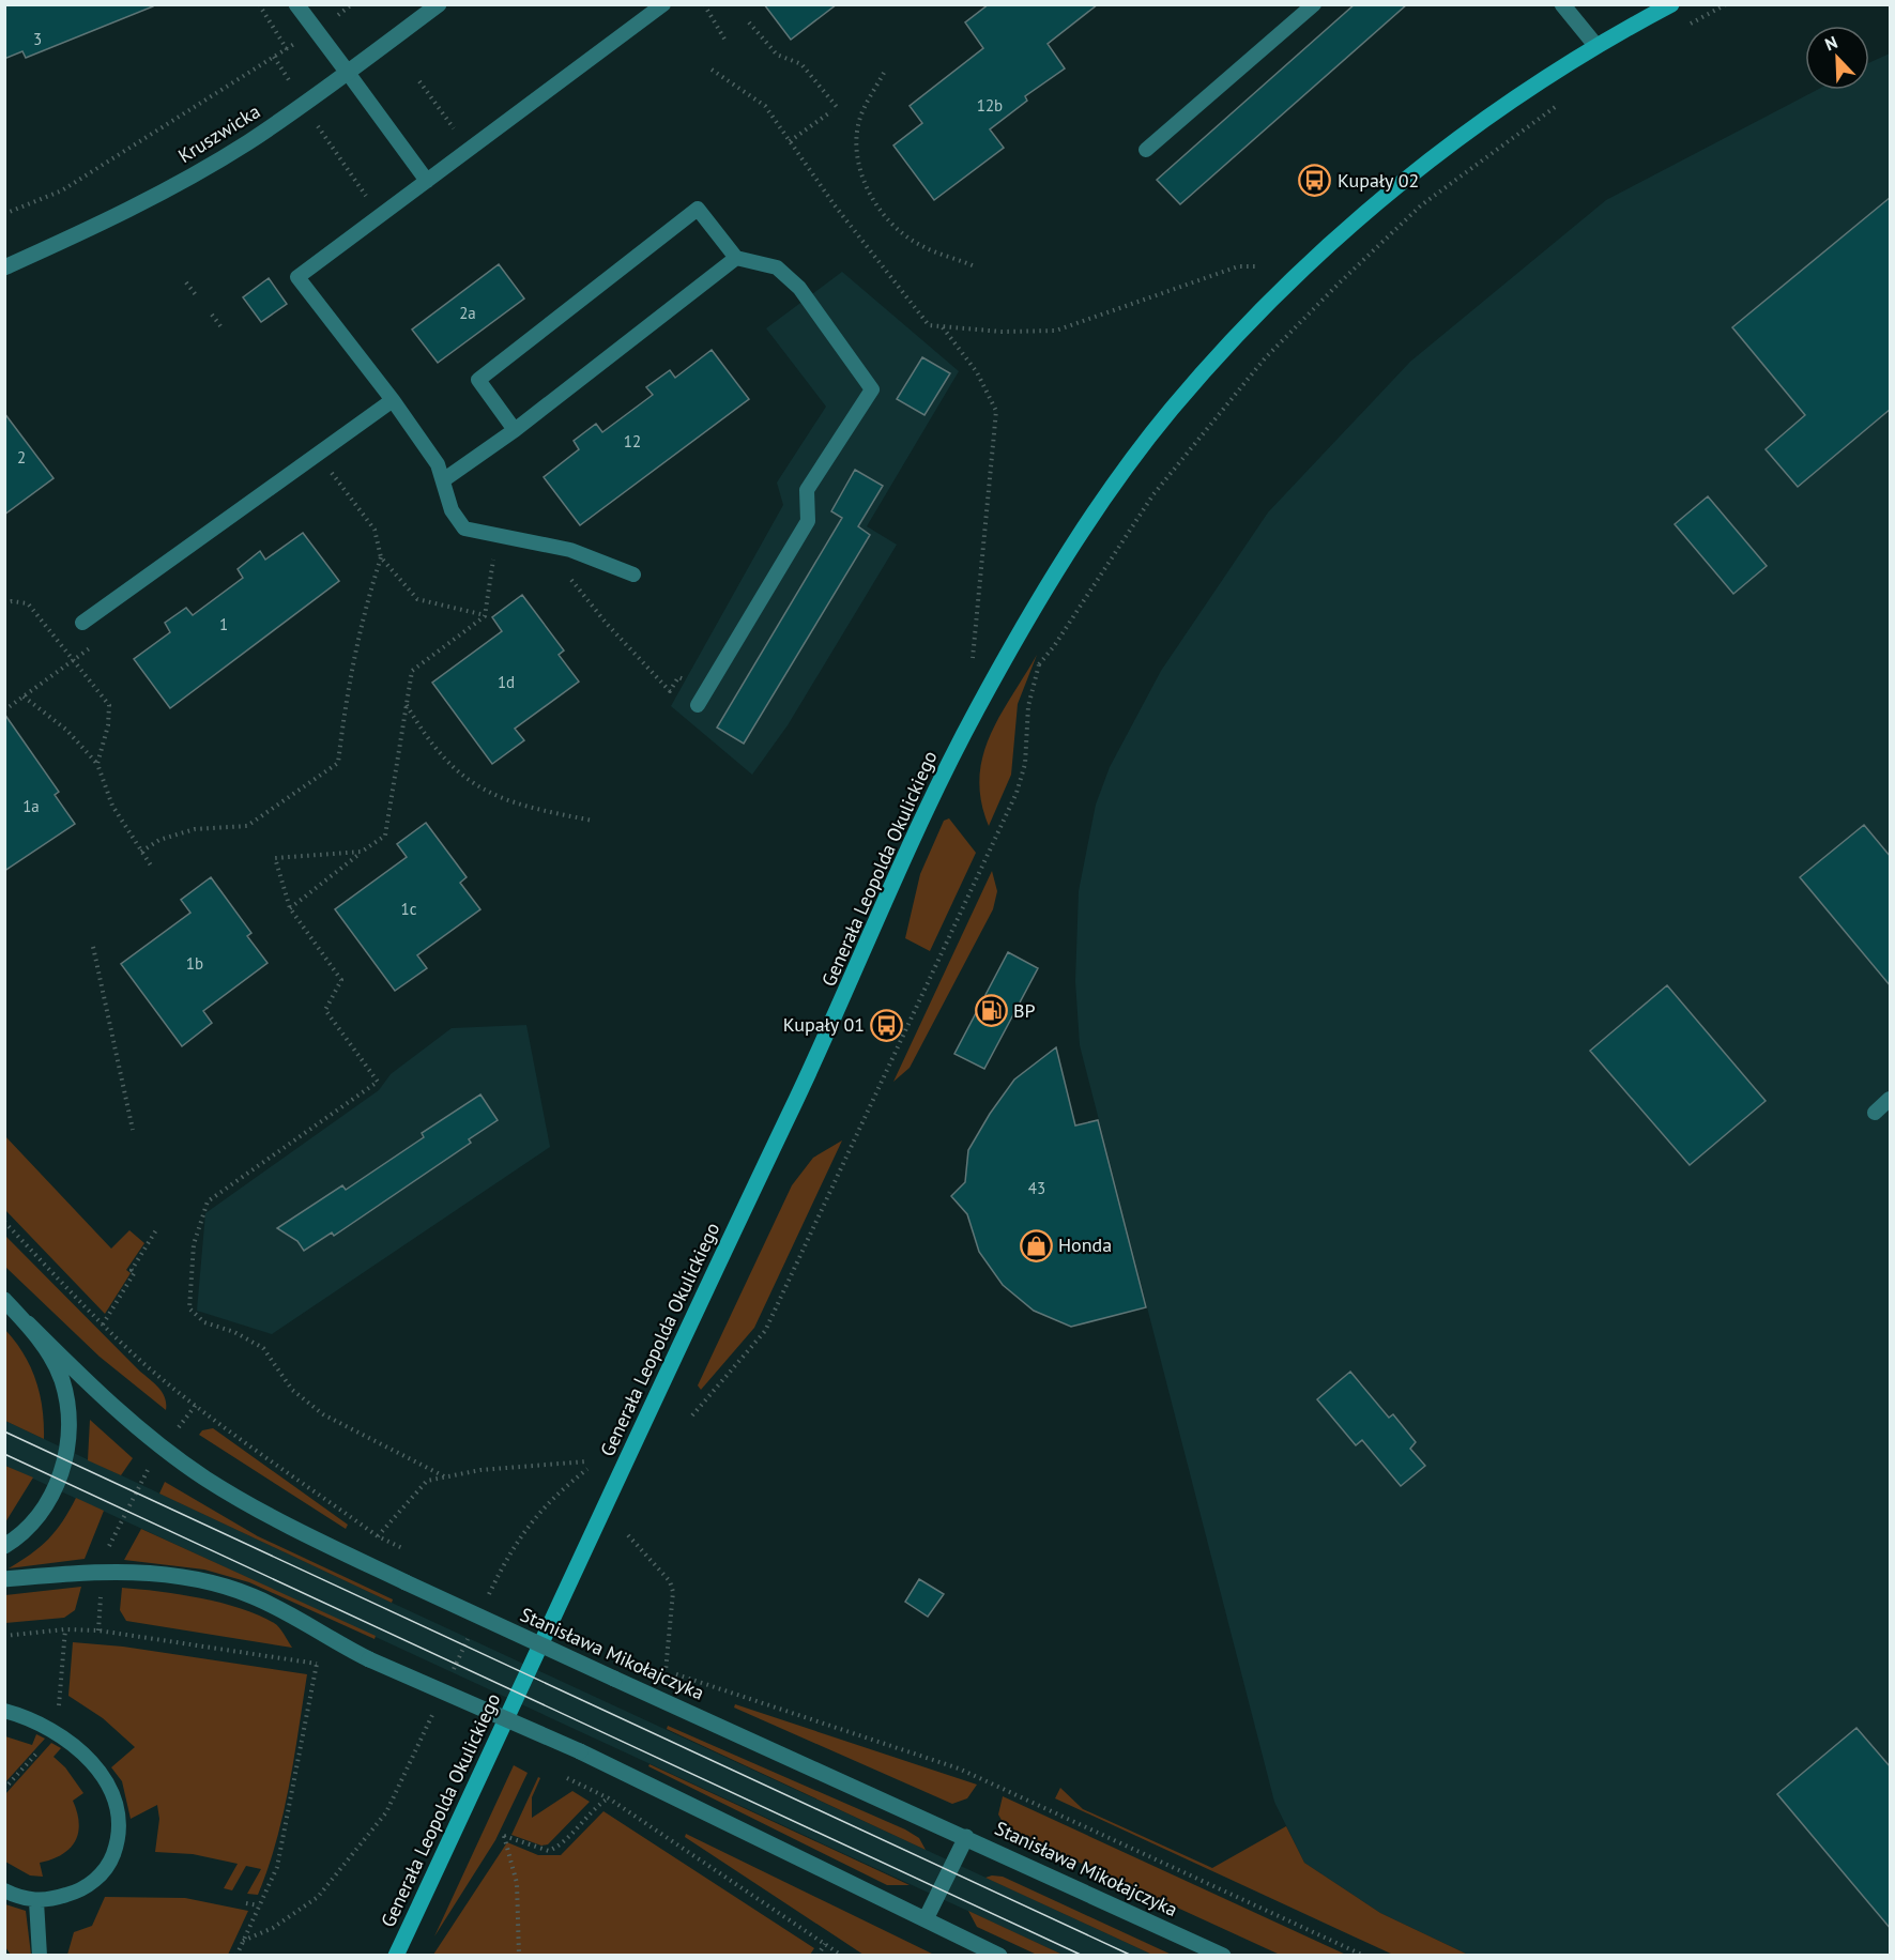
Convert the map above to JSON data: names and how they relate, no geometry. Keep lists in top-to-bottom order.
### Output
{
  "streets": {
    "main road": ["Generała Leopolda Okulickiego"],
    "street": ["Kruszwicka", "Stanisława Mikołajczyka"]
  },
  "places": {
    "bus stop": ["Kupały 02", "Kupały 01"],
    "fuel station": ["BP"],
    "shop": ["Honda"]
  },
  "house_numbers": [
    "3",
    "12b",
    "2a",
    "12",
    "2",
    "1",
    "1d",
    "1a",
    "1c",
    "1b",
    "43"
  ],
  "north": "top left"
}
